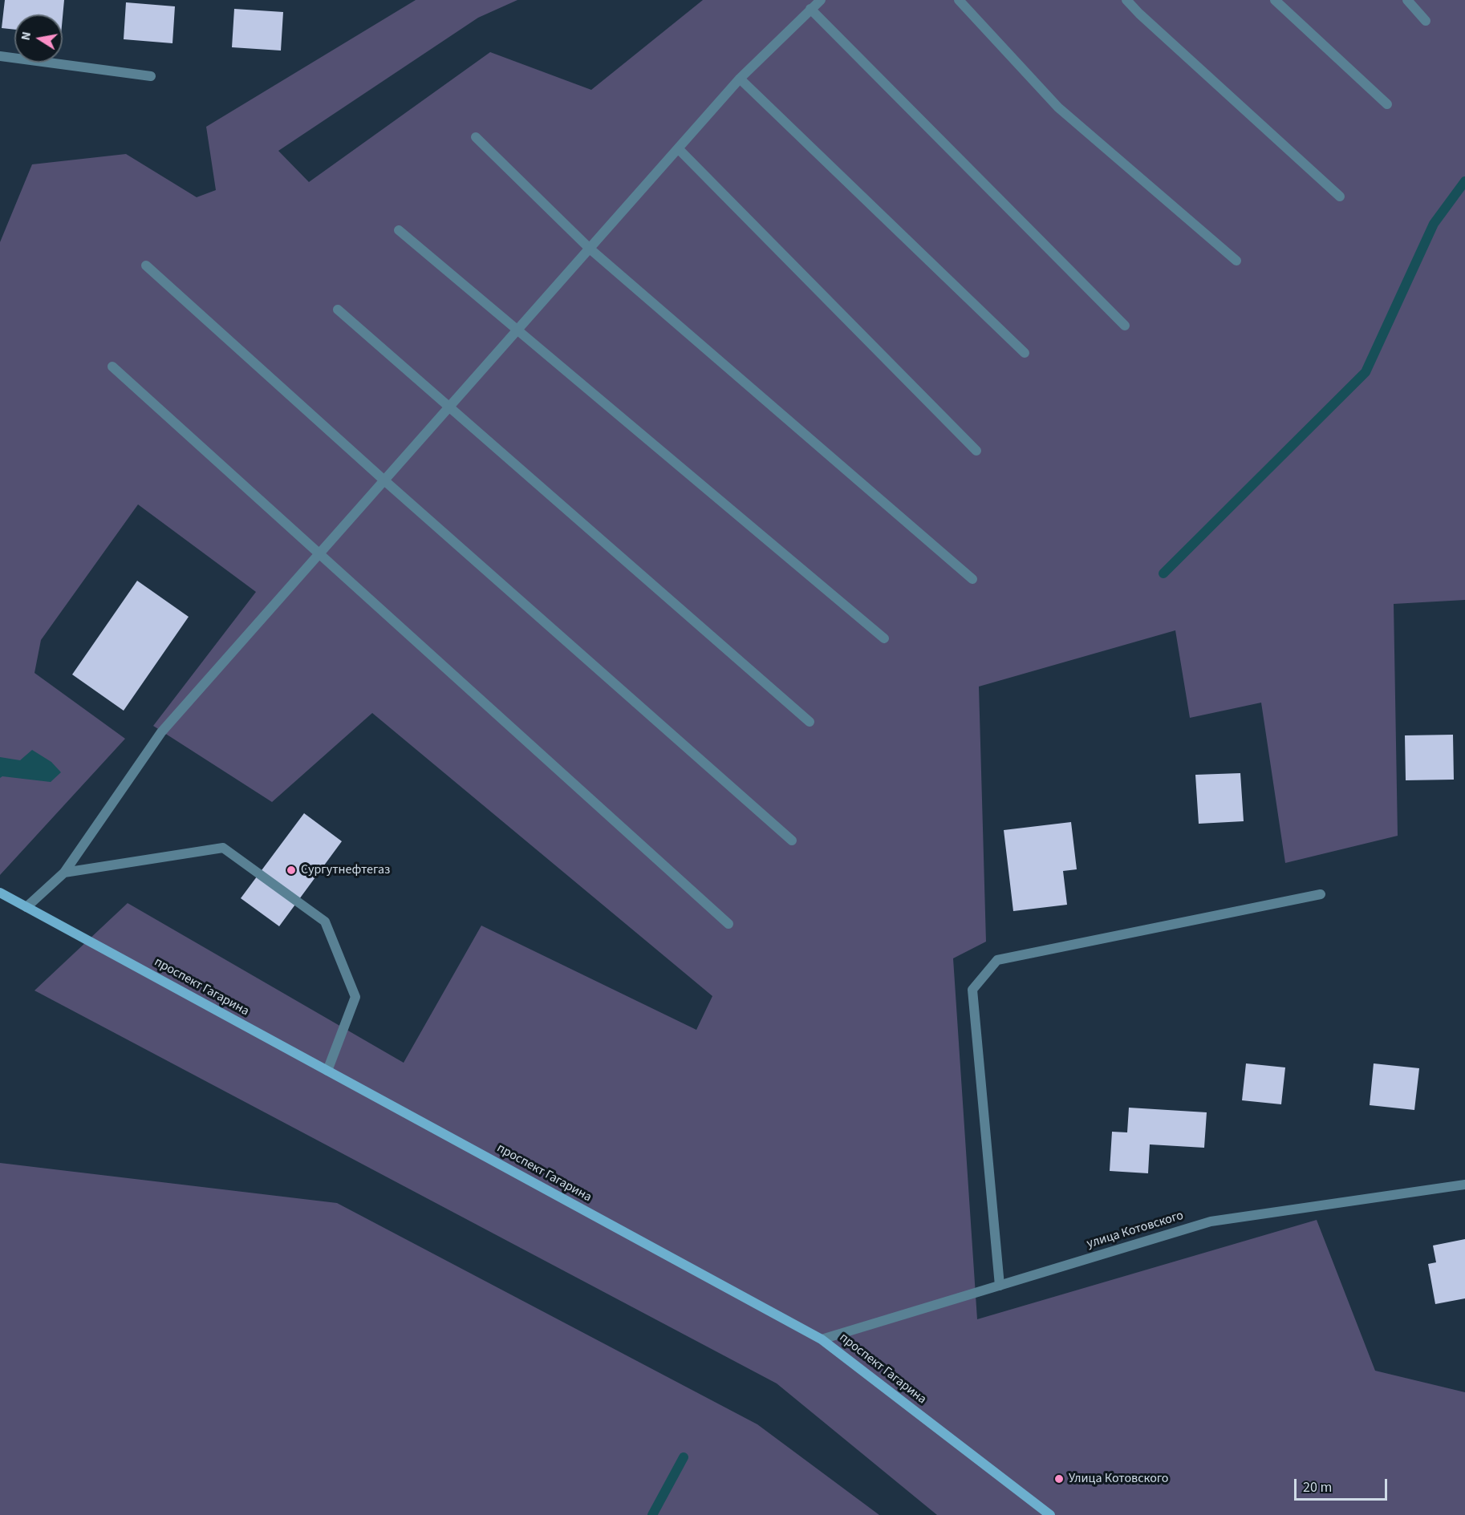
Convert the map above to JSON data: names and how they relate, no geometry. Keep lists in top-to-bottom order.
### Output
{
  "streets": {
    "main road": ["проспект Гагарина"],
    "street": ["улица Котовского"]
  },
  "crossings": [
    ["проспект Гагарина", "улица Котовского"]
  ],
  "places": ["Сургутнефтегаз", "Улица Котовского"],
  "scale_bar": "20 m",
  "north": "left"
}
